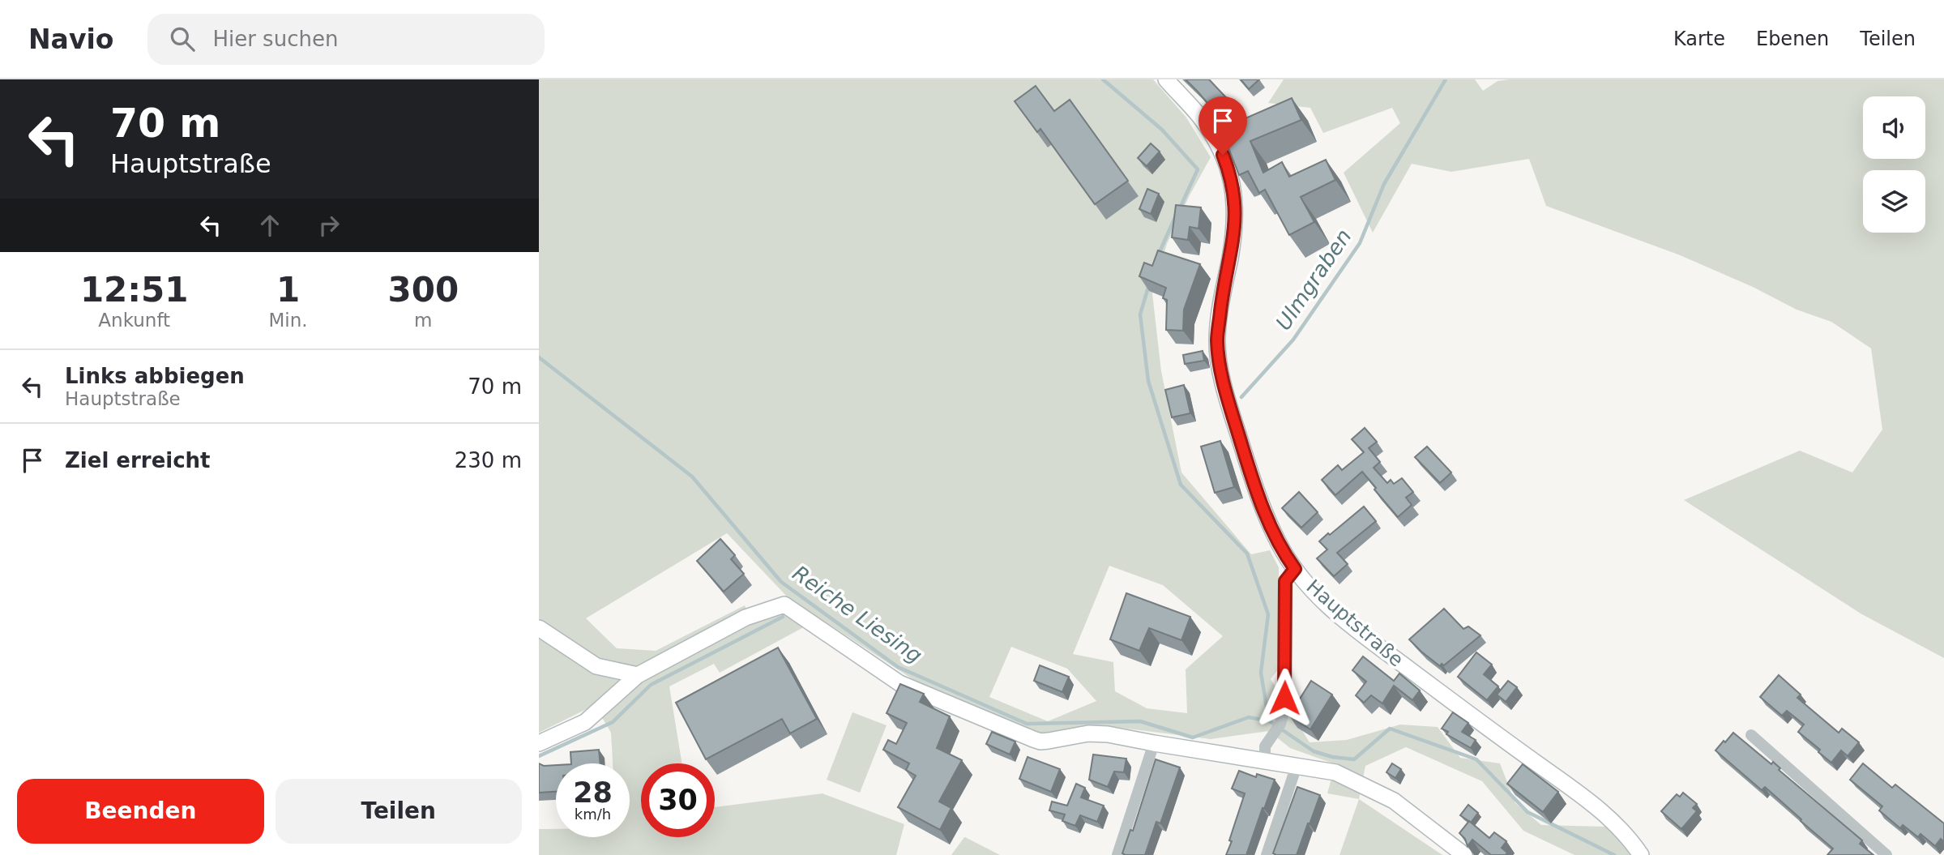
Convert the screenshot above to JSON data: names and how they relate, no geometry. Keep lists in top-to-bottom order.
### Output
{
  "streets": {
    "street": ["Hauptstraße"]
  },
  "water": ["Ulmgraben", "Reiche Liesing"],
  "page": {
    "header": "Navio",
    "search": "Hier suchen",
    "nav": ["Karte", "Ebenen", "Teilen"],
    "turn": ["70 m", "Hauptstraße"],
    "eta": [
      "12:51",
      "Ankunft",
      "1",
      "Min.",
      "300",
      "m"
    ],
    "list": [
      {
        "name": "Links abbiegen",
        "note": "Hauptstraße",
        "value": "70 m"
      },
      {
        "name": "Ziel erreicht",
        "value": "230 m"
      }
    ],
    "speed": "28 km/h",
    "limit": "30",
    "buttons": ["Beenden", "Teilen"]
  }
}
